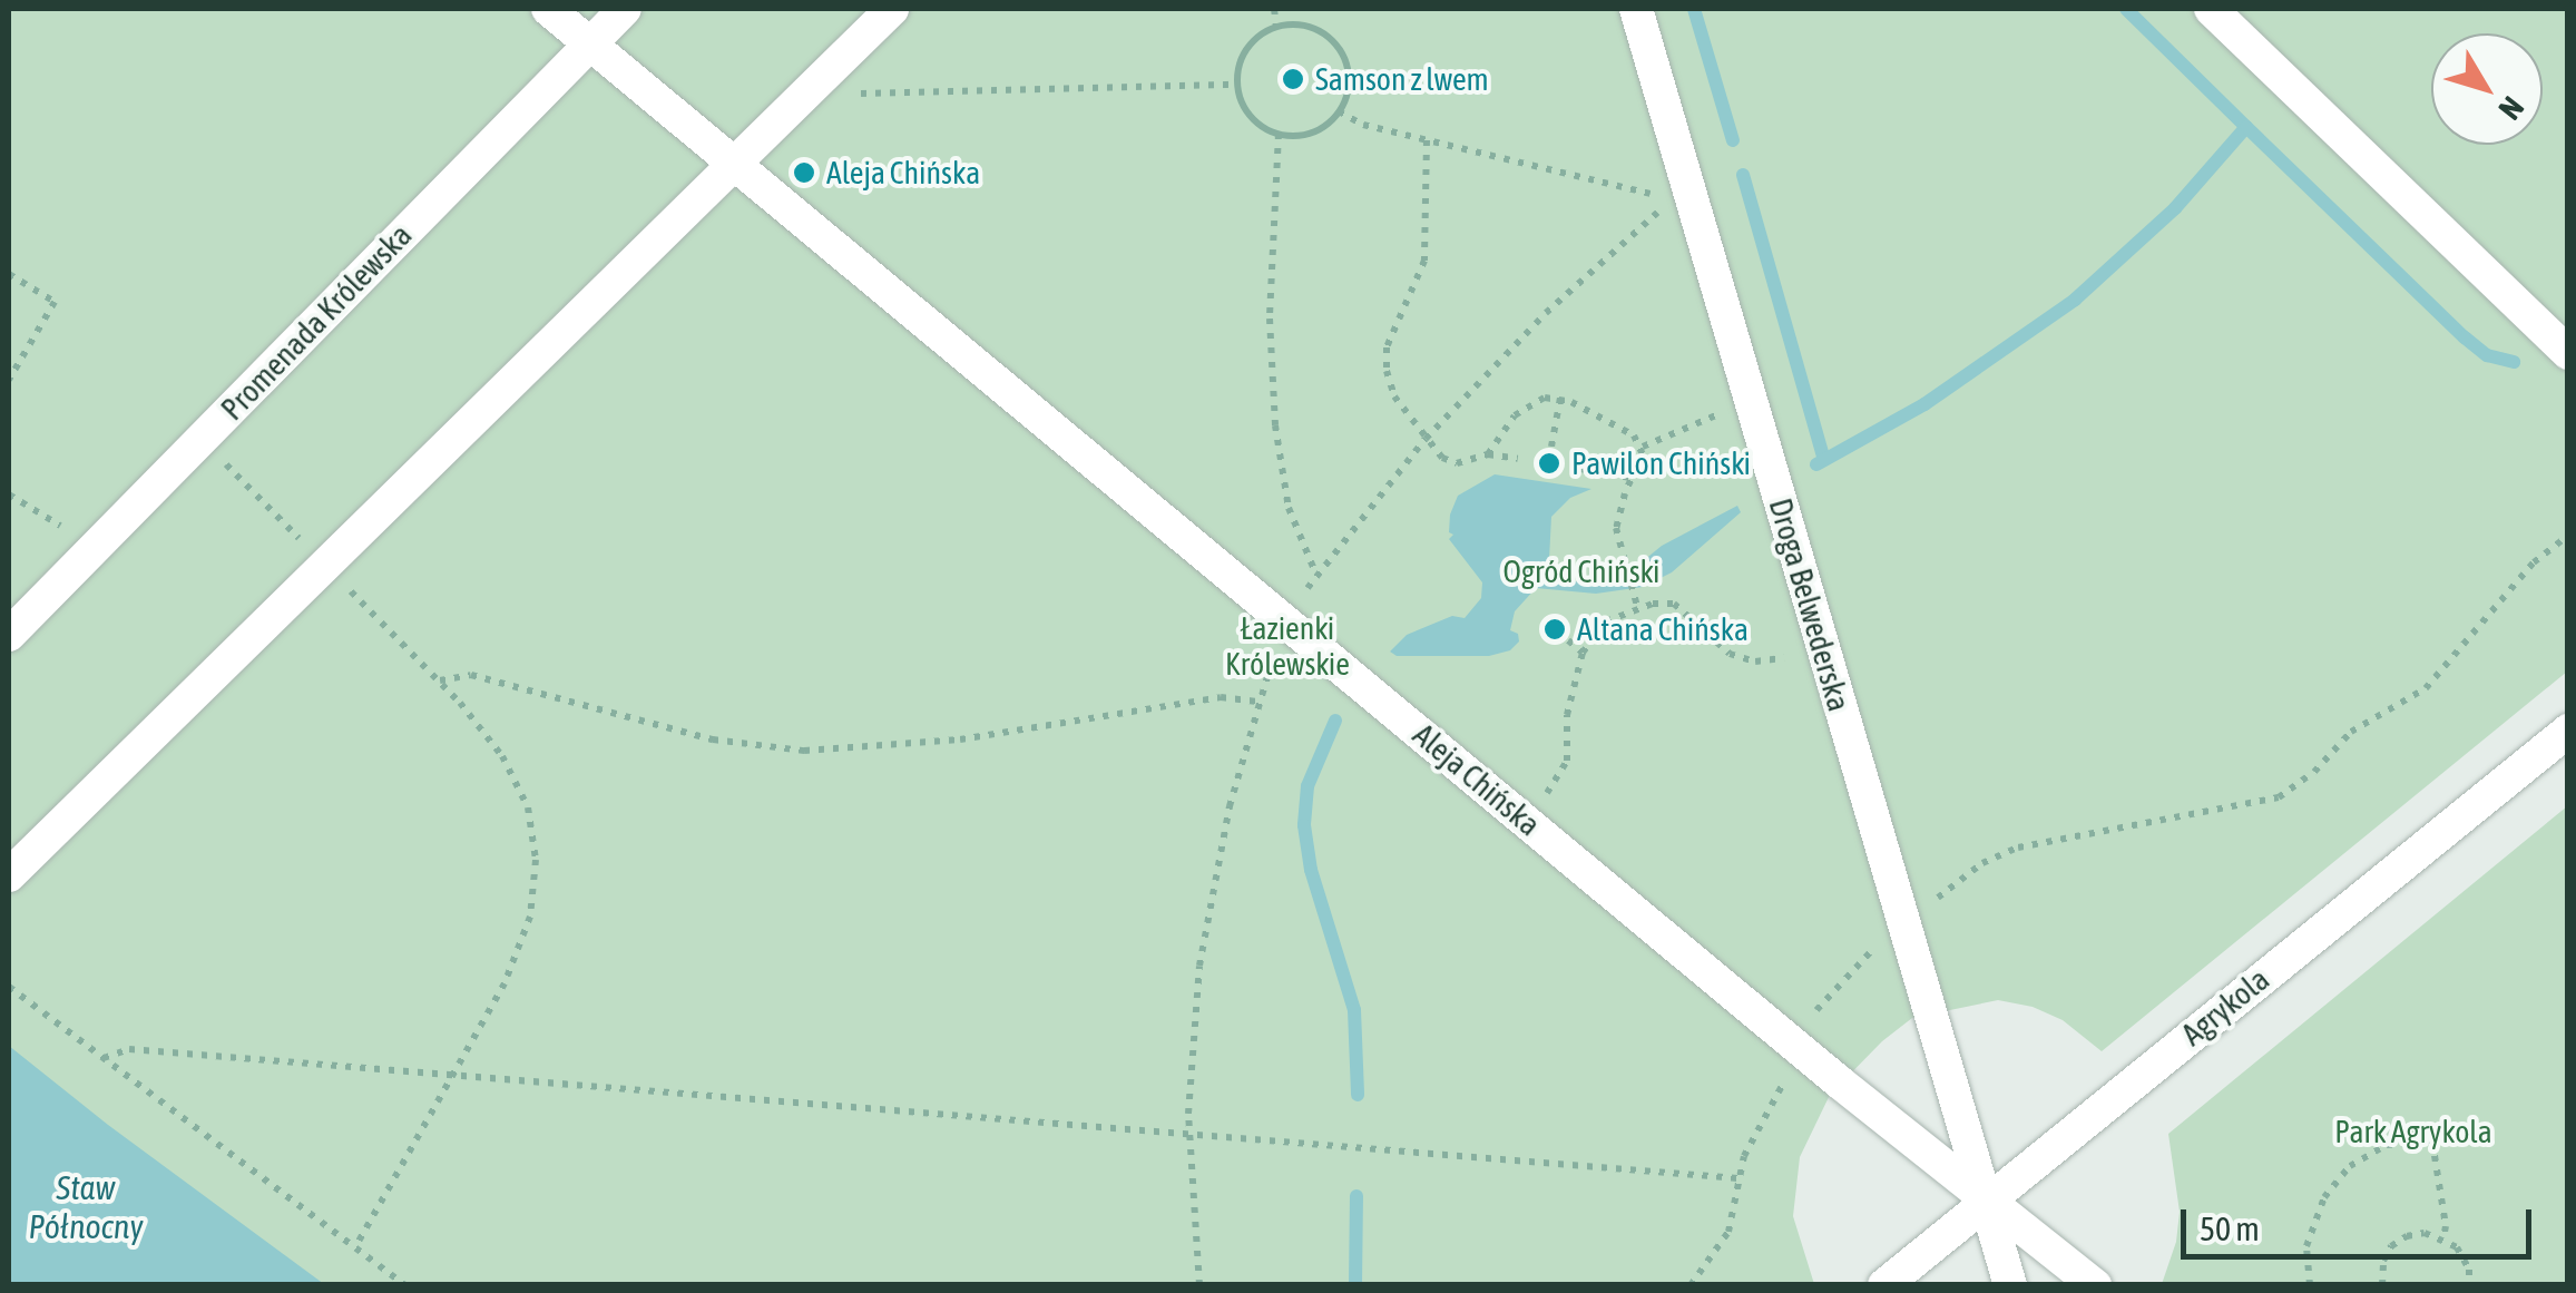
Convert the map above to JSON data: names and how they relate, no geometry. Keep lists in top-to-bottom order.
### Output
{
  "streets": {
    "street": [
      "Promenada Królewska",
      "Droga Belwederska",
      "Aleja Chińska",
      "Agrykola"
    ]
  },
  "crossings": [
    ["Promenada Królewska", "Aleja Chińska"],
    ["Droga Belwederska", "Aleja Chińska"],
    ["Droga Belwederska", "Agrykola"],
    ["Aleja Chińska", "Agrykola"]
  ],
  "water": ["Staw Północny"],
  "parks": ["Ogród Chiński", "Łazienki Królewskie", "Park Agrykola"],
  "places": [
    "Samson z lwem",
    "Aleja Chińska",
    "Pawilon Chiński",
    "Altana Chińska"
  ],
  "scale_bar": "50 m",
  "north": "bottom right"
}
